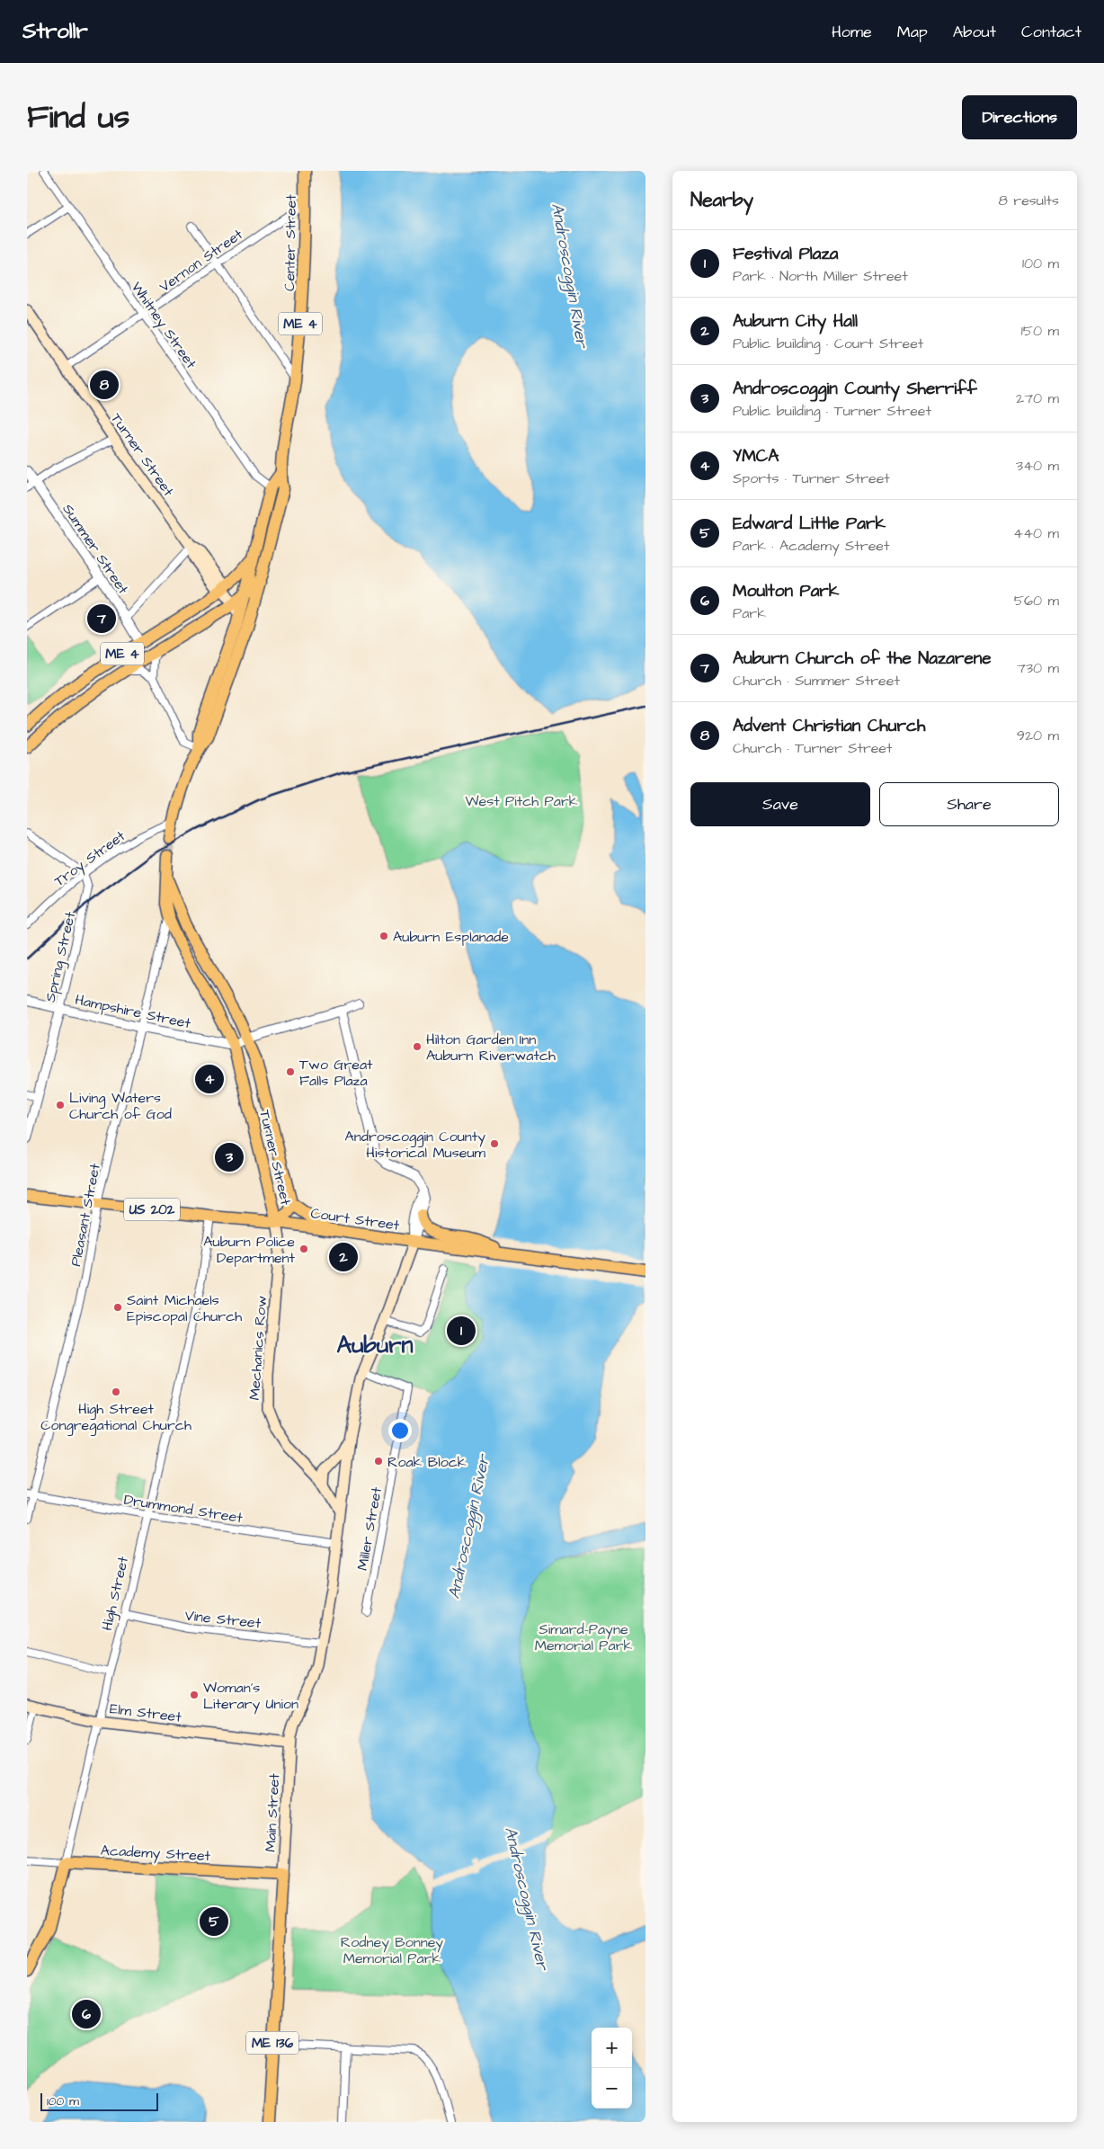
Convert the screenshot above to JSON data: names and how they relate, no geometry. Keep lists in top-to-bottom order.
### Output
{
  "streets": {
    "main road": [
      "Center Street",
      "ME 4",
      "Turner Street",
      "US 202",
      "Court Street",
      "Mechanics Row",
      "High Street",
      "Elm Street",
      "Main Street",
      "Academy Street",
      "ME 136"
    ],
    "street": [
      "Vernon Street",
      "Whitney Street",
      "Summer Street",
      "Troy Street",
      "Spring Street",
      "Hampshire Street",
      "Pleasant Street",
      "Drummond Street",
      "Miller Street",
      "Vine Street"
    ]
  },
  "crossings": [
    ["Center Street", "Vernon Street"],
    ["Center Street", "ME 4"],
    ["Center Street", "Whitney Street"],
    ["Center Street", "Turner Street"],
    ["Vernon Street", "Whitney Street"],
    ["Vernon Street", "Turner Street"],
    ["ME 4", "Turner Street"],
    ["ME 4", "Summer Street"],
    ["Turner Street", "Hampshire Street"],
    ["Turner Street", "Pleasant Street"],
    ["Turner Street", "Court Street"],
    ["Turner Street", "Mechanics Row"],
    ["Troy Street", "Spring Street"],
    ["Spring Street", "Hampshire Street"],
    ["Hampshire Street", "Pleasant Street"],
    ["Pleasant Street", "Court Street"],
    ["Pleasant Street", "Drummond Street"],
    ["Court Street", "Mechanics Row"],
    ["Court Street", "High Street"],
    ["Court Street", "Main Street"],
    ["Mechanics Row", "Main Street"],
    ["Drummond Street", "High Street"],
    ["Drummond Street", "Main Street"],
    ["Miller Street", "Main Street"],
    ["High Street", "Vine Street"],
    ["High Street", "Elm Street"],
    ["High Street", "Academy Street"],
    ["Vine Street", "Main Street"],
    ["Elm Street", "Main Street"],
    ["Main Street", "Academy Street"]
  ],
  "districts": ["Auburn"],
  "water": ["Androscoggin River"],
  "parks": ["West Pitch Park", "Simard-Payne Memorial Park", "Rodney Bonney Memorial Park"],
  "places": [
    "Auburn Esplanade",
    "Hilton Garden Inn Auburn Riverwatch",
    "Two Great Falls Plaza",
    "Living Waters Church of God",
    "Androscoggin County Historical Museum",
    "Auburn Police Department",
    "Saint Michaels Episcopal Church",
    "High Street Congregational Church",
    "Roak Block",
    "Woman's Literary Union"
  ],
  "scale_bar": "100 m",
  "page": {
    "header": "Strollr",
    "nav": [
      "Home",
      "Map",
      "About",
      "Contact"
    ],
    "title": "Find us",
    "buttons": [
      "Directions",
      ["Save", "Share"]
    ],
    "heading": ["Nearby", "8 results"],
    "list": [
      {
        "mark": "1",
        "name": "Festival Plaza",
        "note": "Park · North Miller Street",
        "value": "100 m"
      },
      {
        "mark": "2",
        "name": "Auburn City Hall",
        "note": "Public building · Court Street",
        "value": "150 m"
      },
      {
        "mark": "3",
        "name": "Androscoggin County Sherriff",
        "note": "Public building · Turner Street",
        "value": "270 m"
      },
      {
        "mark": "4",
        "name": "YMCA",
        "note": "Sports · Turner Street",
        "value": "340 m"
      },
      {
        "mark": "5",
        "name": "Edward Little Park",
        "note": "Park · Academy Street",
        "value": "440 m"
      },
      {
        "mark": "6",
        "name": "Moulton Park",
        "note": "Park",
        "value": "560 m"
      },
      {
        "mark": "7",
        "name": "Auburn Church of the Nazarene",
        "note": "Church · Summer Street",
        "value": "730 m"
      },
      {
        "mark": "8",
        "name": "Advent Christian Church",
        "note": "Church · Turner Street",
        "value": "920 m"
      }
    ],
    "pins": [
      "8",
      "7",
      "4",
      "3",
      "2",
      "1",
      "5",
      "6"
    ],
    "map_buttons": ["+", "−"],
    "scale": "100 m"
  }
}
